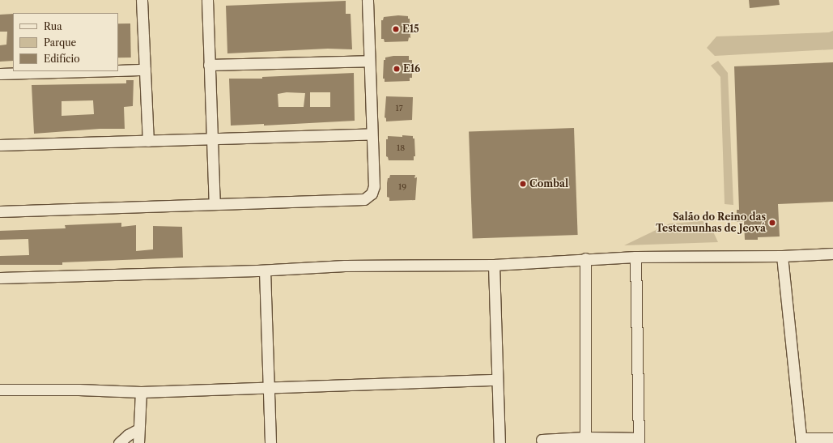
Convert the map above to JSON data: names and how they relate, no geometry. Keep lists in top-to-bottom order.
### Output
{
  "places": [
    "E15",
    "E16",
    "Combal",
    "Salão do Reino das Testemunhas de Jeová"
  ],
  "house_numbers": ["17", "18", "19"],
  "legend": ["Rua", "Parque", "Edifício"]
}
